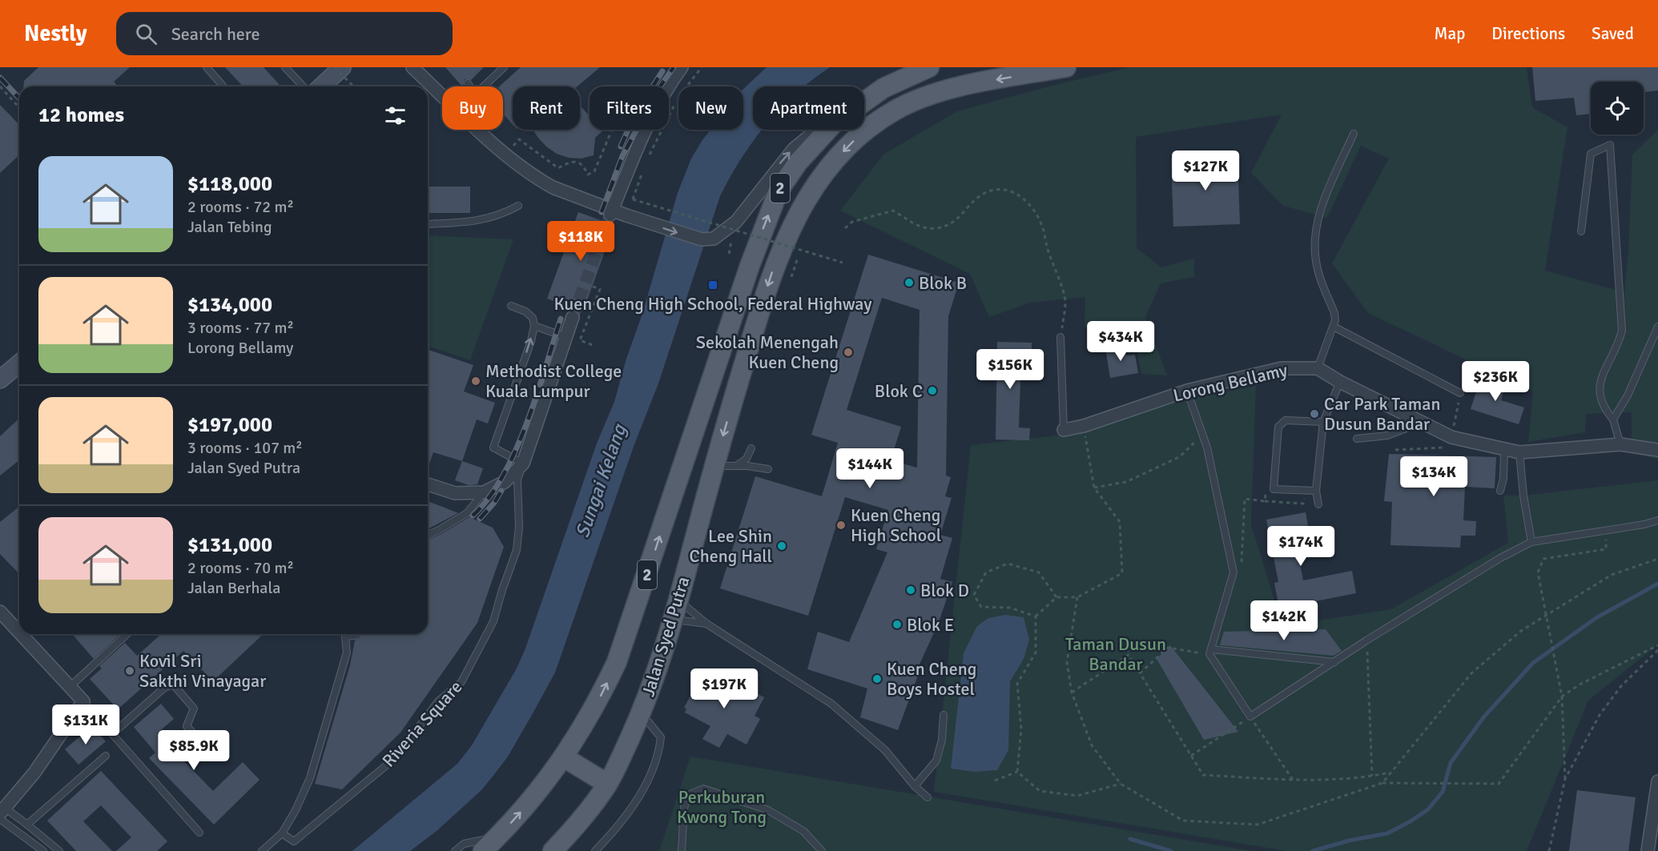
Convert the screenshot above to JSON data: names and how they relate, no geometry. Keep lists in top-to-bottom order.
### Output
{
  "streets": {
    "main road": ["2", "Jalan Syed Putra"],
    "street": ["Lorong Bellamy"],
    "lane": ["Riveria Square"]
  },
  "water": ["Sungai Kelang"],
  "parks": ["Taman Dusun Bandar", "Perkuburan Kwong Tong"],
  "places": {
    "other": [
      "Blok B",
      "Sekolah Menengah Kuen Cheng",
      "Methodist College Kuala Lumpur",
      "Blok C",
      "Car Park Taman Dusun Bandar",
      "Kuen Cheng High School",
      "Lee Shin Cheng Hall",
      "Blok D",
      "Blok E",
      "Kovil Sri Sakthi Vinayagar",
      "Kuen Cheng Boys Hostel"
    ],
    "transit": ["Kuen Cheng High School, Federal Highway"]
  },
  "page": {
    "header": "Nestly",
    "search": "Search here",
    "nav": ["Map", "Directions", "Saved"],
    "chip": [
      "Buy",
      "Rent",
      "Filters",
      "New",
      "Apartment"
    ],
    "heading": "12 homes",
    "list": [
      {
        "name": "$118,000",
        "note": "2 rooms · 72 m² · Jalan Tebing"
      },
      {
        "name": "$134,000",
        "note": "3 rooms · 77 m² · Lorong Bellamy"
      },
      {
        "name": "$197,000",
        "note": "3 rooms · 107 m² · Jalan Syed Putra"
      },
      {
        "name": "$131,000",
        "note": "2 rooms · 70 m² · Jalan Berhala"
      }
    ],
    "price": [
      "$127K",
      "$118K",
      "$434K",
      "$156K",
      "$236K",
      "$144K",
      "$134K",
      "$174K",
      "$142K",
      "$197K",
      "$131K",
      "$85.9K"
    ]
  }
}
